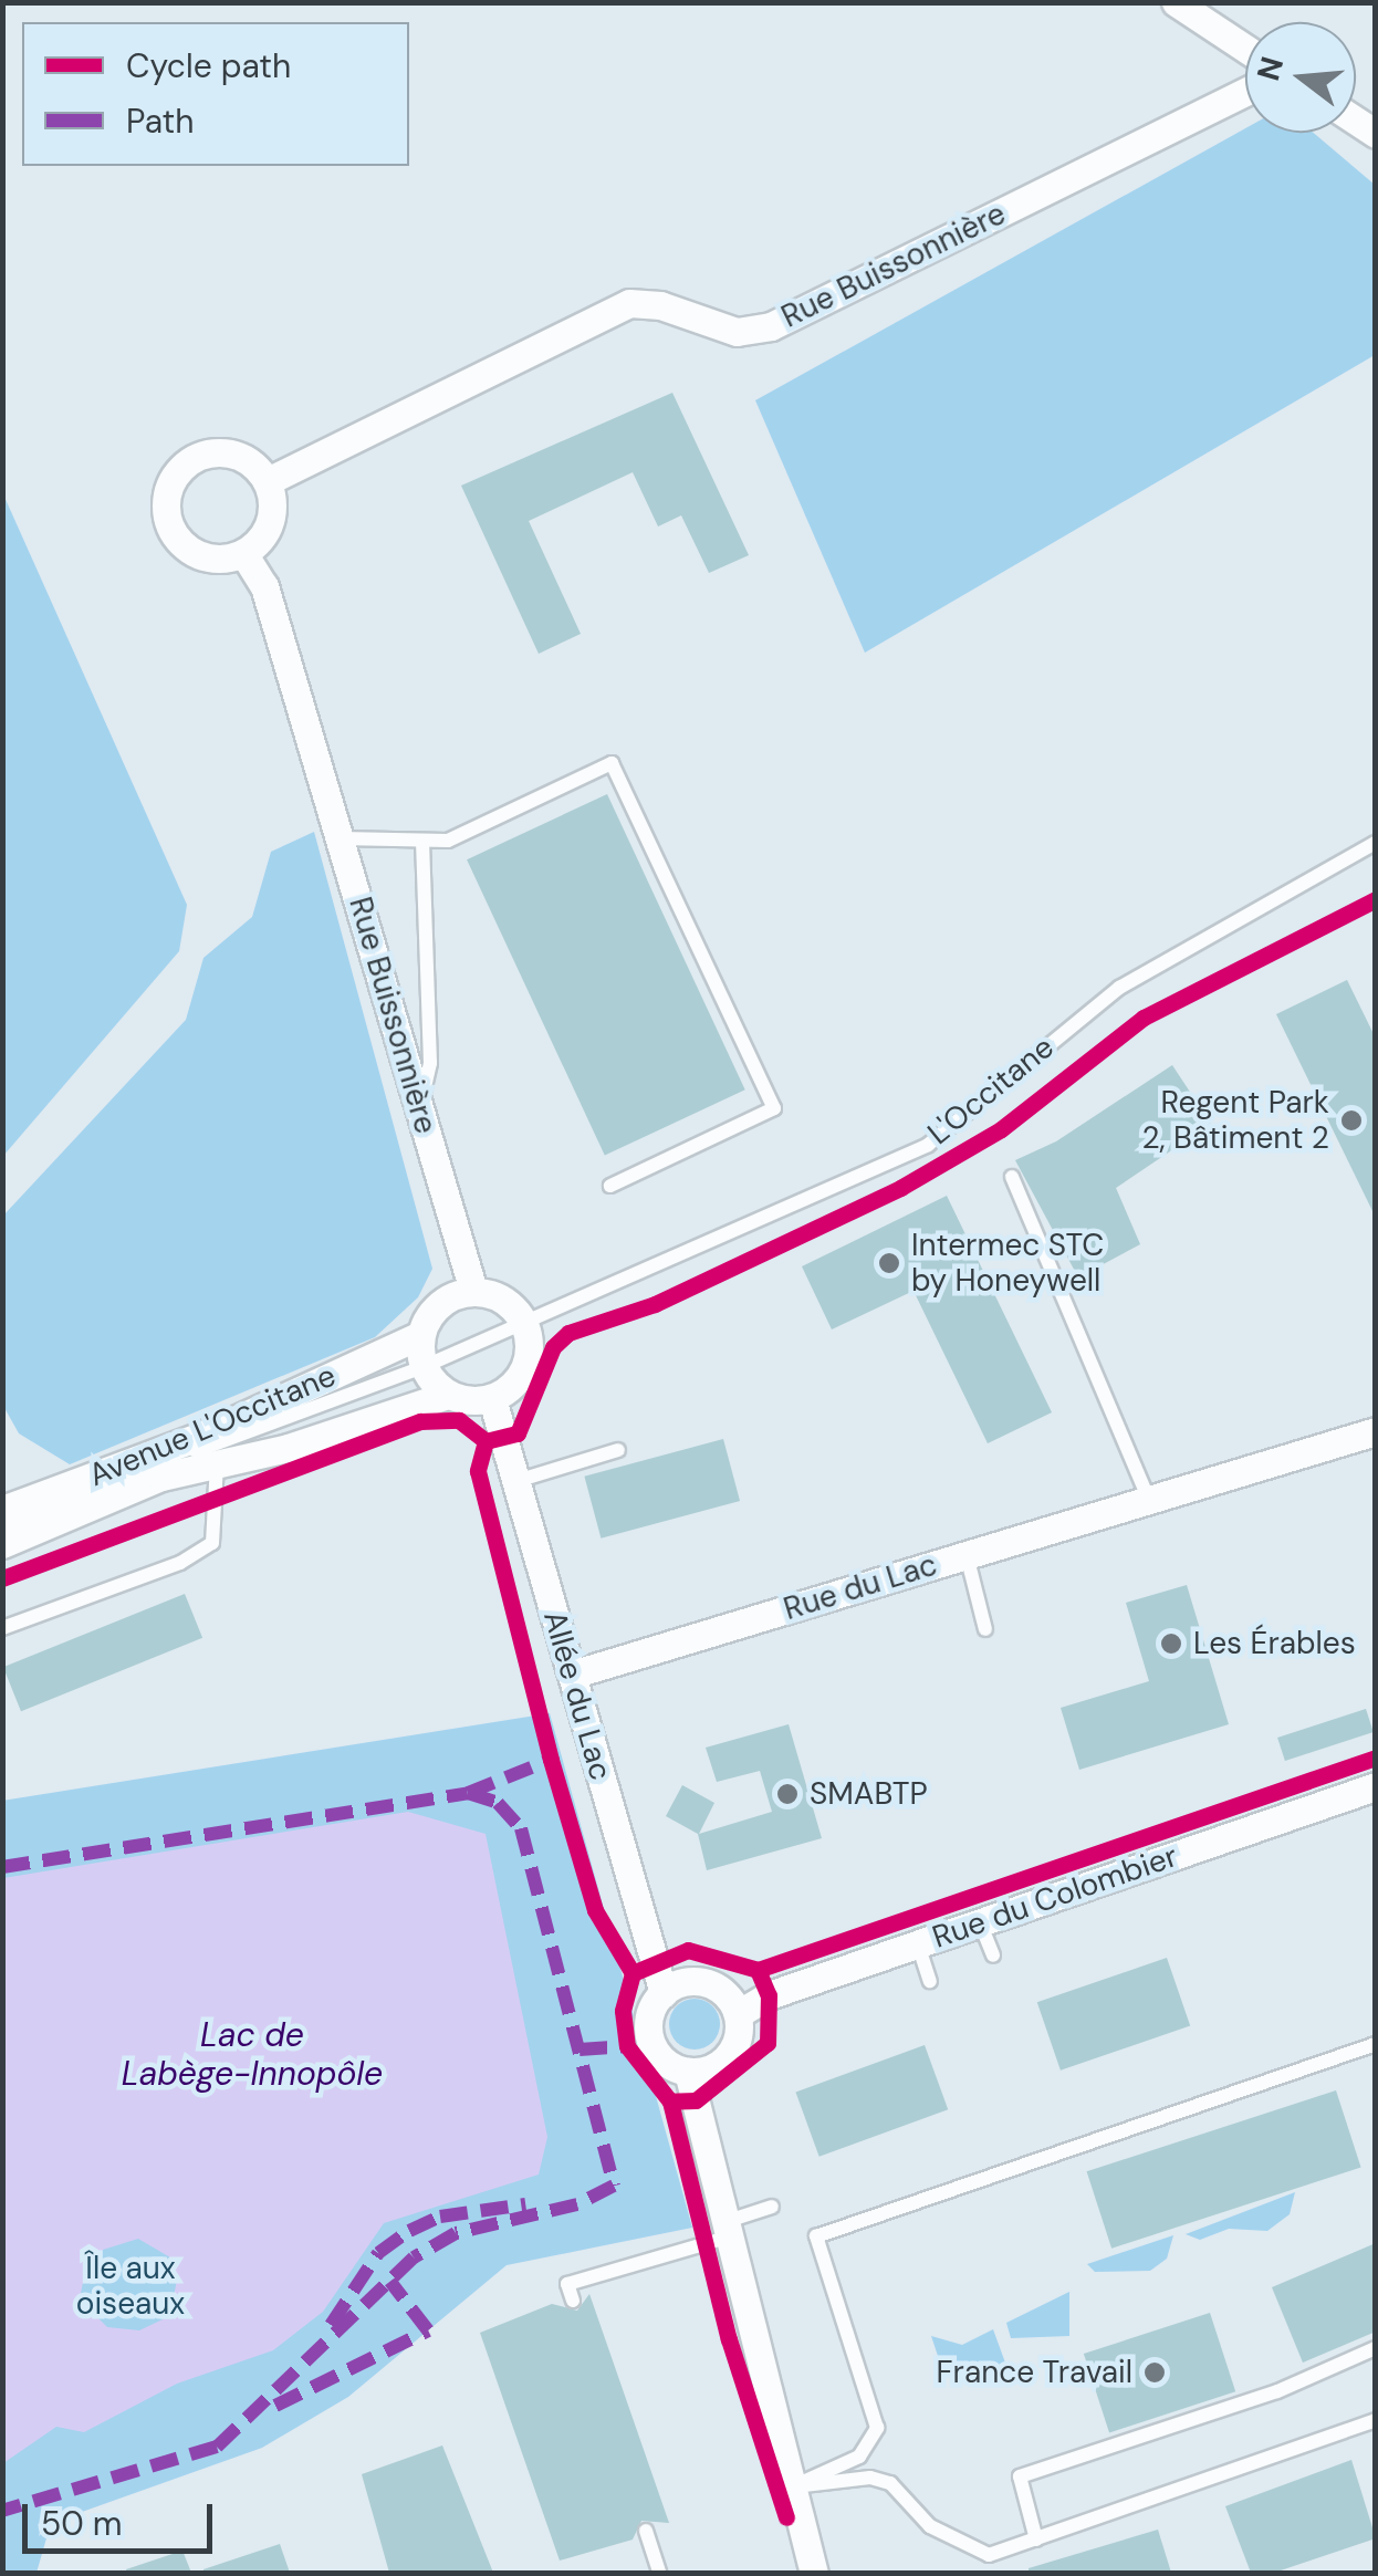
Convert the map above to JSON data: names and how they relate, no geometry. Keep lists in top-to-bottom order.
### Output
{
  "streets": {
    "street": [
      "Rue Buissonnière",
      "Avenue L'Occitane",
      "Rue du Lac",
      "Allée du Lac",
      "Rue du Colombier"
    ],
    "lane": ["L'Occitane"]
  },
  "crossings": [
    ["L'Occitane", "Avenue L'Occitane"],
    ["Rue du Lac", "Allée du Lac"],
    ["Allée du Lac", "Rue du Colombier"]
  ],
  "water": ["Lac de Labège-Innopôle"],
  "parks": ["Île aux oiseaux"],
  "places": [
    "Regent Park 2, Bâtiment 2",
    "Intermec STC by Honeywell",
    "Les Érables",
    "SMABTP",
    "France Travail"
  ],
  "legend": ["Cycle path", "Path"],
  "scale_bar": "50 m",
  "north": "left"
}
